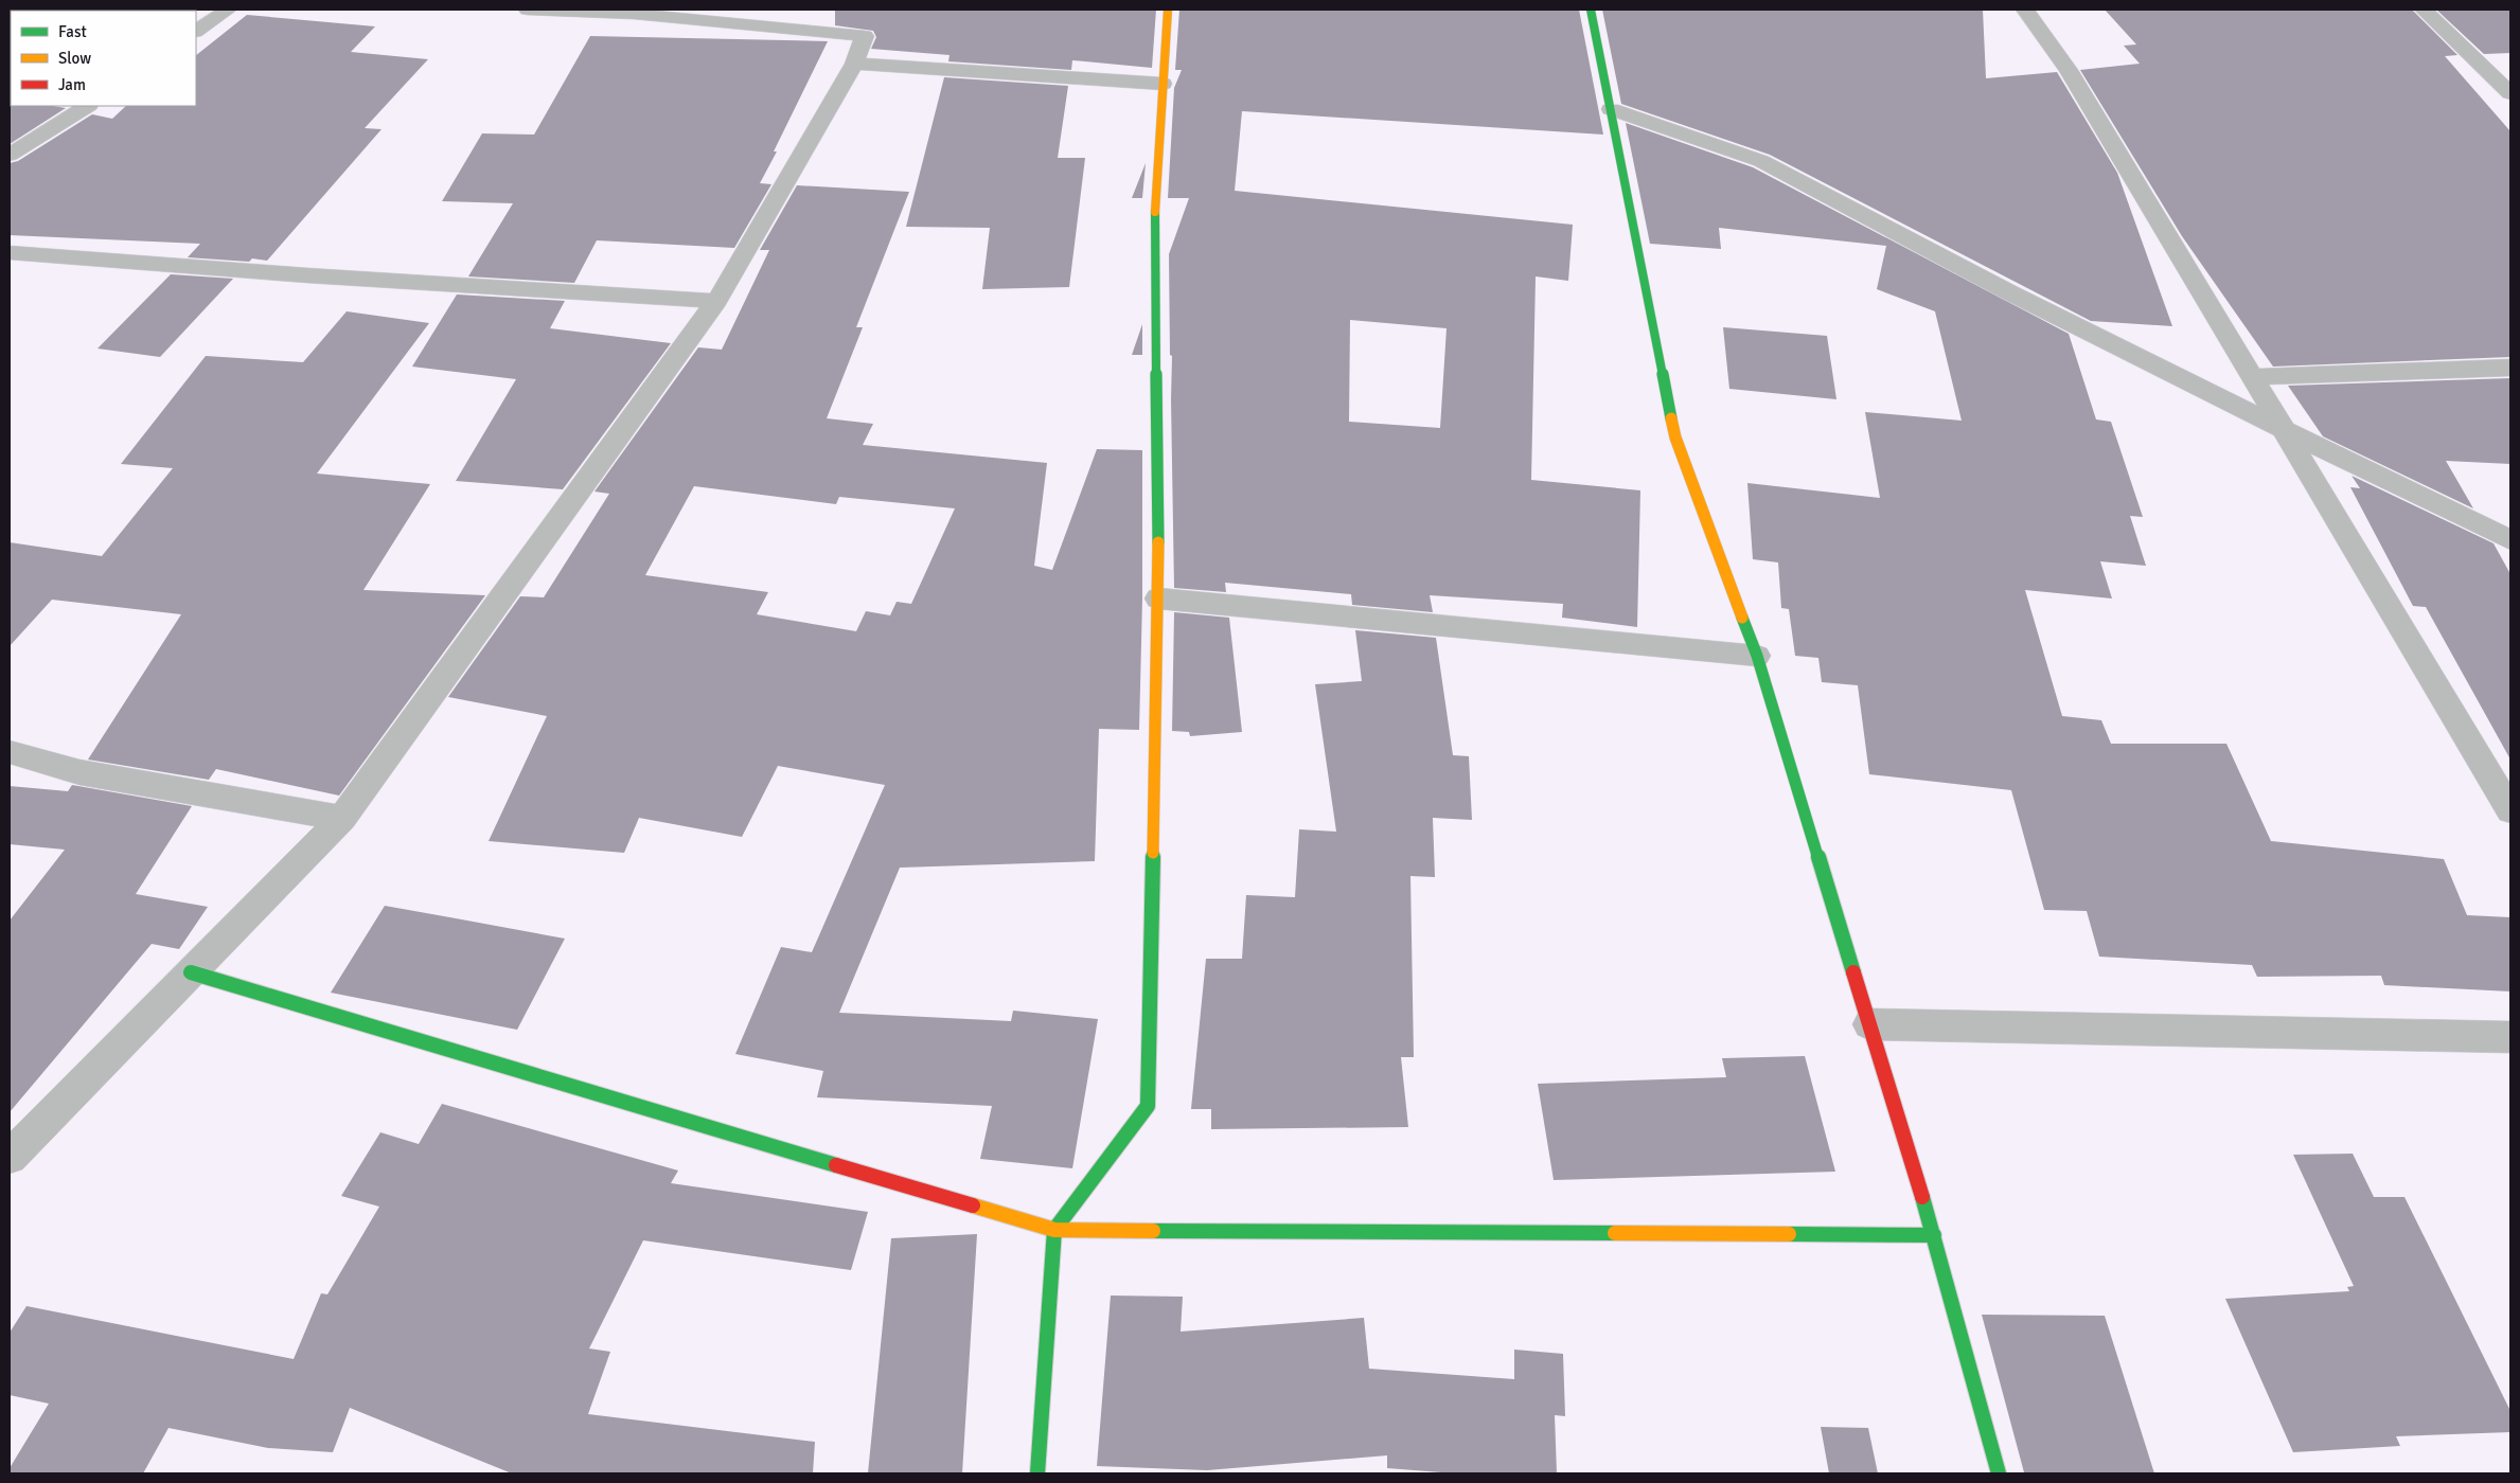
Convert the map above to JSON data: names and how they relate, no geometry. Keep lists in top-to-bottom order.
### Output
{
  "legend": ["Fast", "Slow", "Jam"]
}
